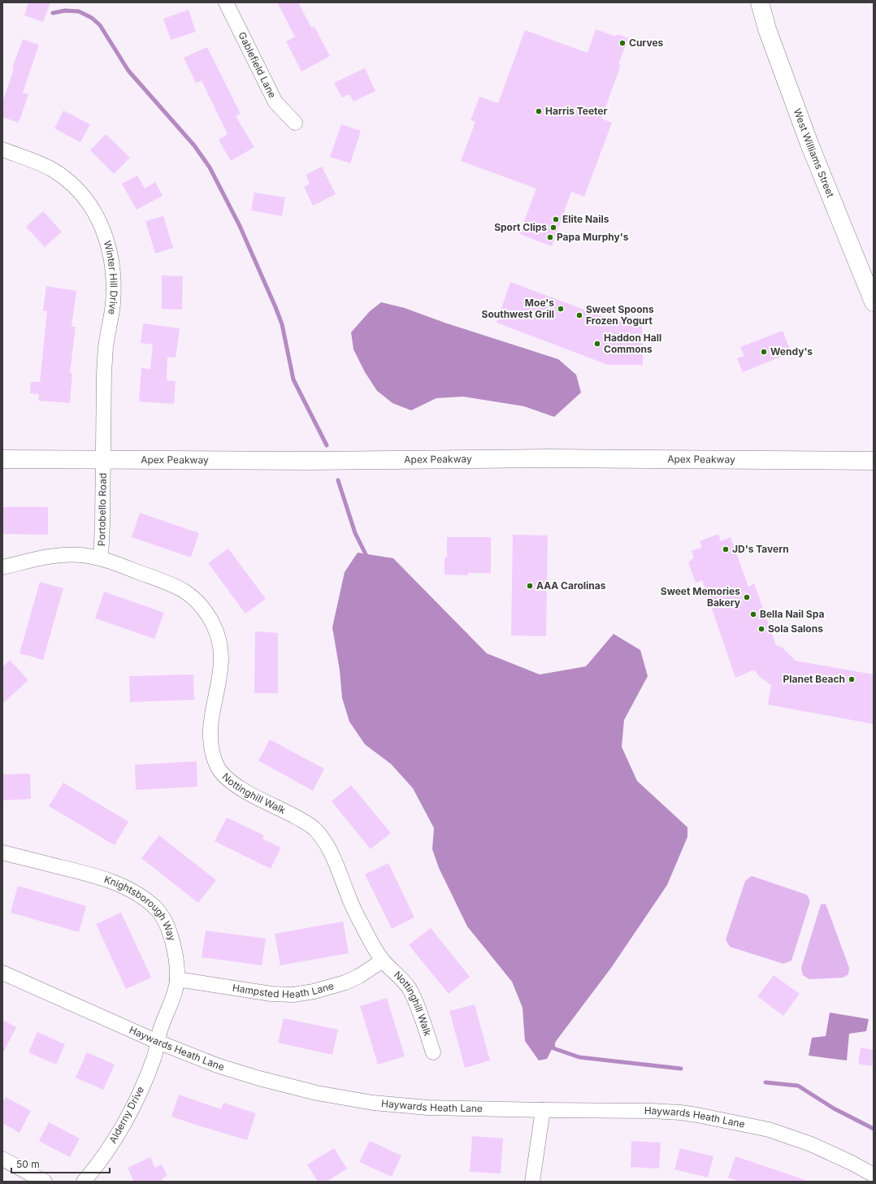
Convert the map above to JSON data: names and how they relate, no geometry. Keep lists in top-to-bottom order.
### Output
{
  "streets": {
    "main road": ["West Williams Street", "Apex Peakway"],
    "street": [
      "Gablefield Lane",
      "Winter Hill Drive",
      "Portobello Road",
      "Nottinghill Walk",
      "Knightsborough Way",
      "Hampsted Heath Lane",
      "Haywards Heath Lane",
      "Alderny Drive"
    ]
  },
  "crossings": [
    ["Winter Hill Drive", "Apex Peakway"],
    ["Winter Hill Drive", "Portobello Road"],
    ["Apex Peakway", "Portobello Road"],
    ["Portobello Road", "Nottinghill Walk"],
    ["Nottinghill Walk", "Hampsted Heath Lane"],
    ["Knightsborough Way", "Hampsted Heath Lane"],
    ["Knightsborough Way", "Haywards Heath Lane"],
    ["Knightsborough Way", "Alderny Drive"],
    ["Haywards Heath Lane", "Alderny Drive"]
  ],
  "places": [
    "Curves",
    "Harris Teeter",
    "Elite Nails",
    "Sport Clips",
    "Papa Murphy's",
    "Moe's Southwest Grill",
    "Sweet Spoons Frozen Yogurt",
    "Haddon Hall Commons",
    "Wendy's",
    "JD's Tavern",
    "AAA Carolinas",
    "Sweet Memories Bakery",
    "Bella Nail Spa",
    "Sola Salons",
    "Planet Beach"
  ],
  "scale_bar": "50 m"
}
